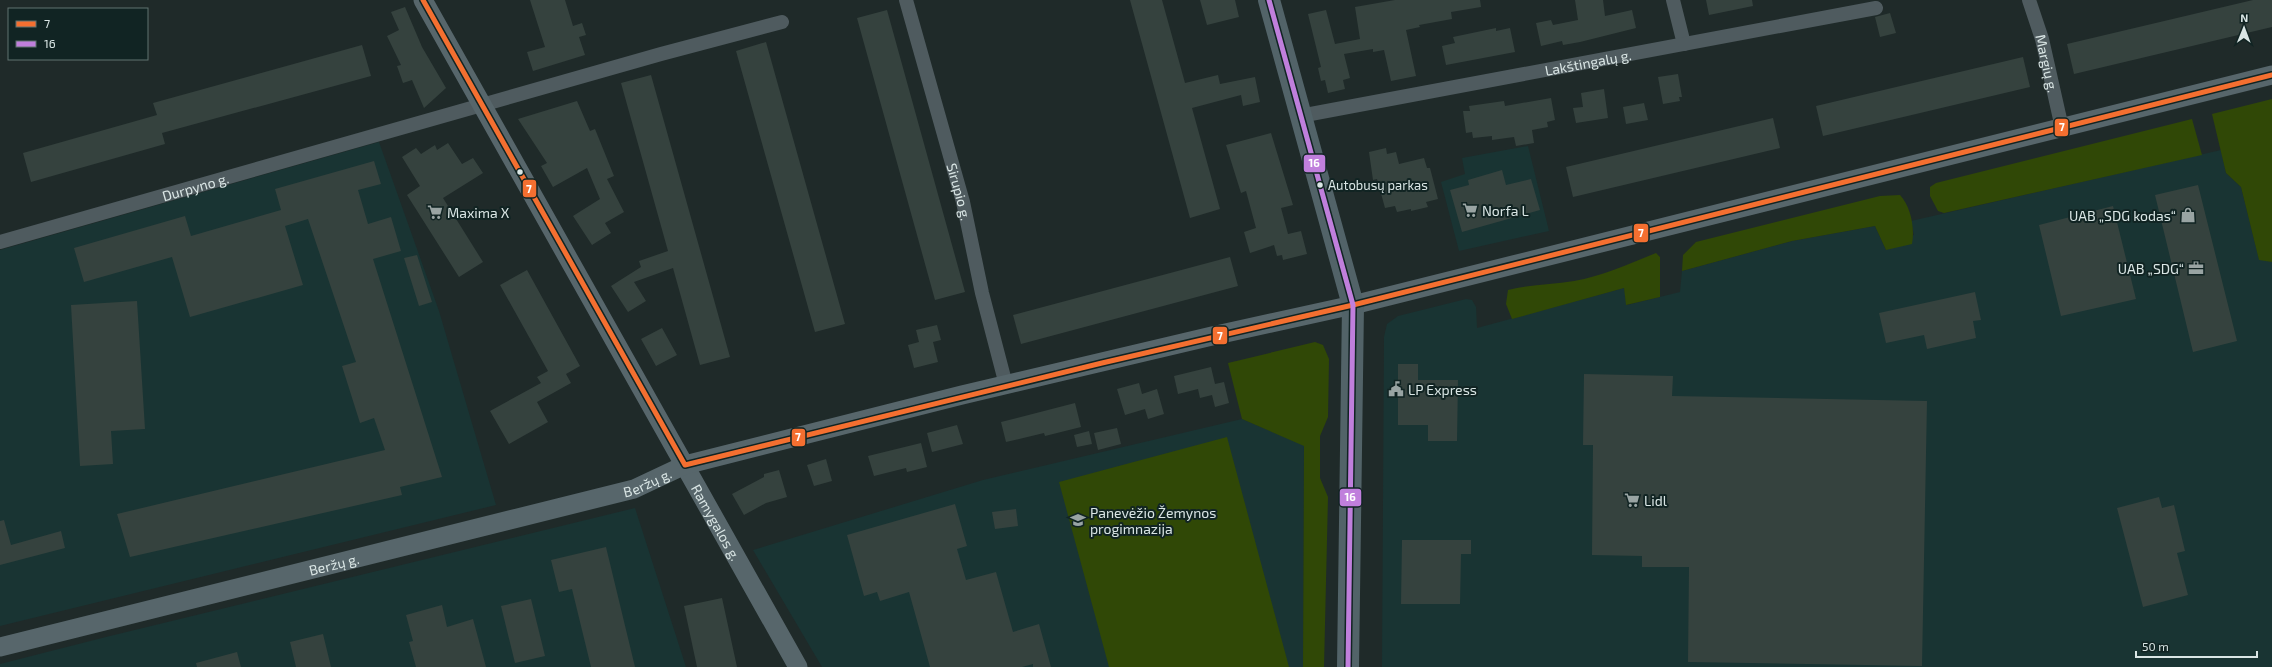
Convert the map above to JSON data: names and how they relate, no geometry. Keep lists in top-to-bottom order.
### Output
{
  "streets": {
    "main road": ["Beržų g.", "Ramygalos g."],
    "street": [
      "Lakštingalų g.",
      "Margių g.",
      "Durpyno g.",
      "Sirupio g."
    ]
  },
  "crossings": [
    ["Margių g.", "Beržų g."],
    ["Durpyno g.", "Ramygalos g."],
    ["Sirupio g.", "Beržų g."],
    ["Beržų g.", "Ramygalos g."]
  ],
  "places": {
    "other": ["Autobusų parkas"],
    "supermarket": ["Norfa L", "Maxima X", "Lidl"],
    "shop": ["UAB „SDG kodas“"],
    "office": ["UAB „SDG“"],
    "public building": ["LP Express"],
    "school or university": ["Panevėžio Žemynos progimnazija"]
  },
  "lines": ["transit line 7", "transit line 16"],
  "legend": ["7", "16"],
  "scale_bar": "50 m",
  "north": "top"
}
